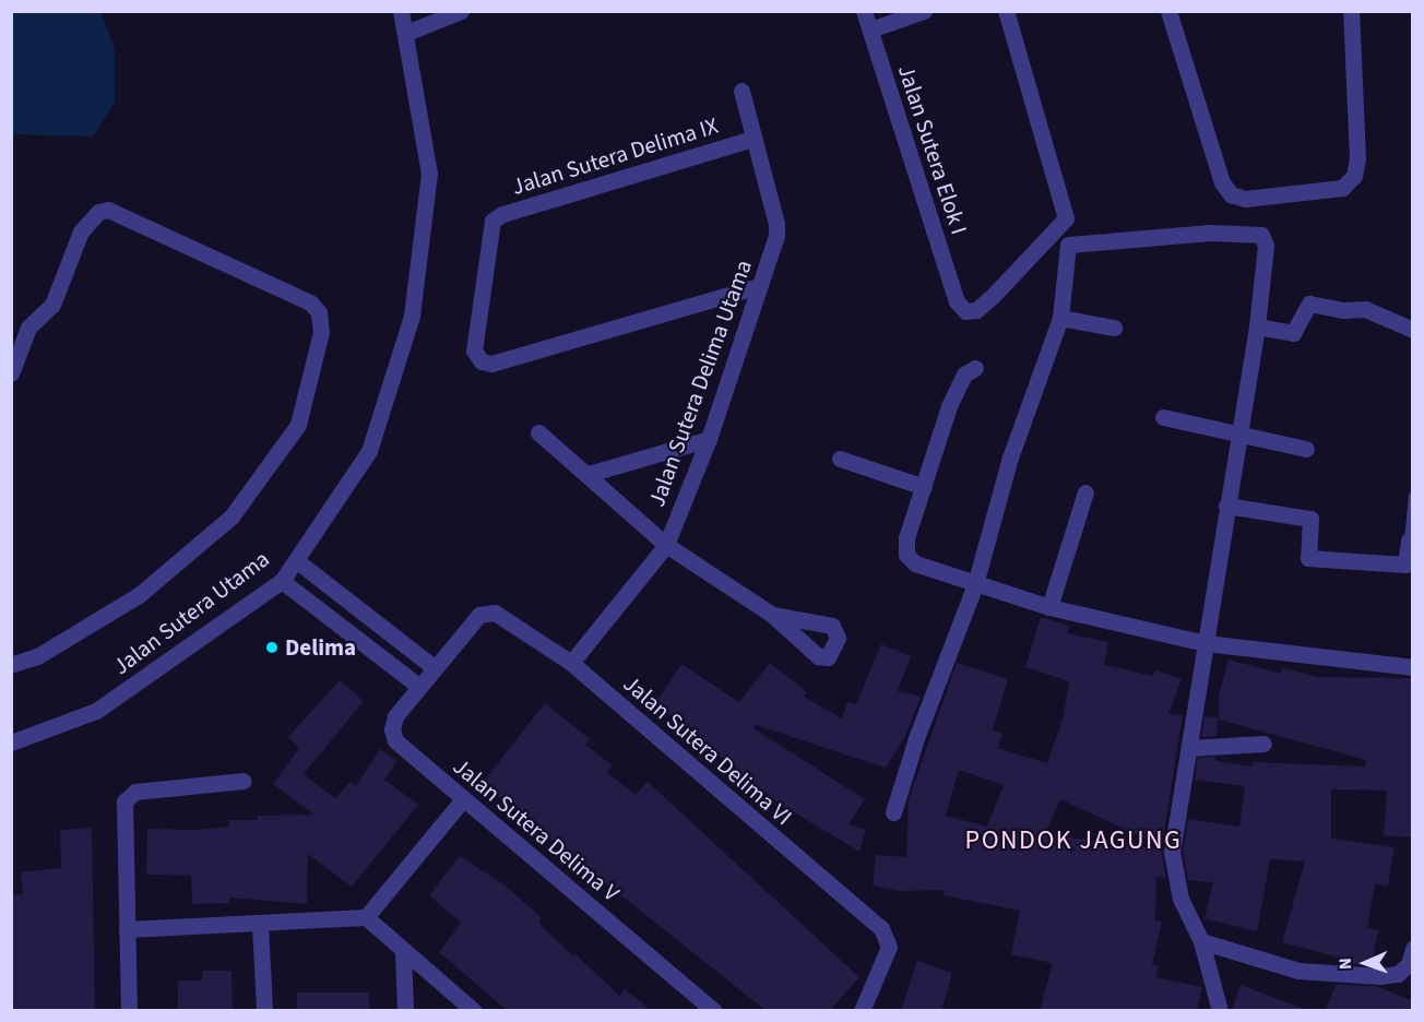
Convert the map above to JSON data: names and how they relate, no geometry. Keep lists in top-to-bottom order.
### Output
{
  "streets": {
    "street": [
      "Jalan Sutera Elok I",
      "Jalan Sutera Delima IX",
      "Jalan Sutera Delima Utama",
      "Jalan Sutera Utama",
      "Jalan Sutera Delima VI",
      "Jalan Sutera Delima V"
    ]
  },
  "crossings": [
    ["Jalan Sutera Delima IX", "Jalan Sutera Delima Utama"],
    ["Jalan Sutera Delima Utama", "Jalan Sutera Delima VI"],
    ["Jalan Sutera Delima VI", "Jalan Sutera Delima V"]
  ],
  "districts": ["PONDOK JAGUNG"],
  "places": ["Delima"],
  "north": "left"
}
